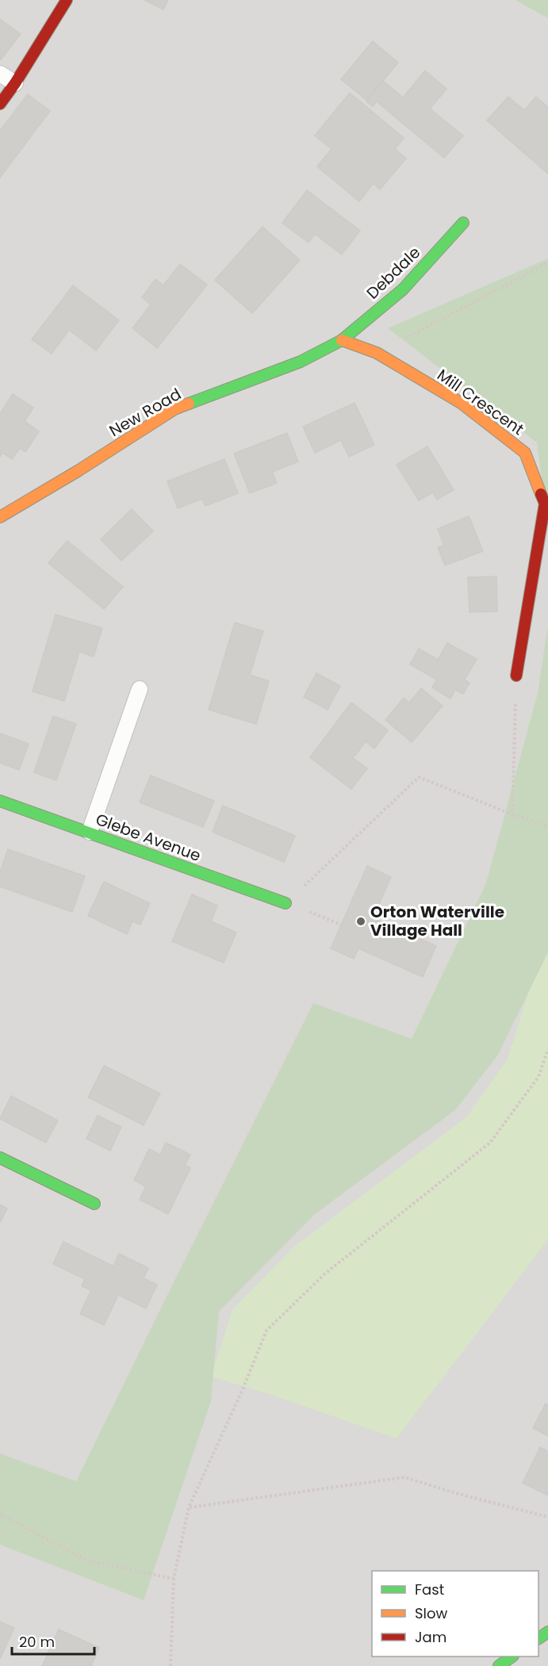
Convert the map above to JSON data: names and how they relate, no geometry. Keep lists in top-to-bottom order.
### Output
{
  "streets": {
    "street": [
      "Debdale",
      "Mill Crescent",
      "New Road",
      "Glebe Avenue"
    ]
  },
  "crossings": [
    ["Debdale", "Mill Crescent"],
    ["Debdale", "New Road"],
    ["Mill Crescent", "New Road"]
  ],
  "places": ["Orton Waterville Village Hall"],
  "legend": ["Fast", "Slow", "Jam"],
  "scale_bar": "20 m"
}
